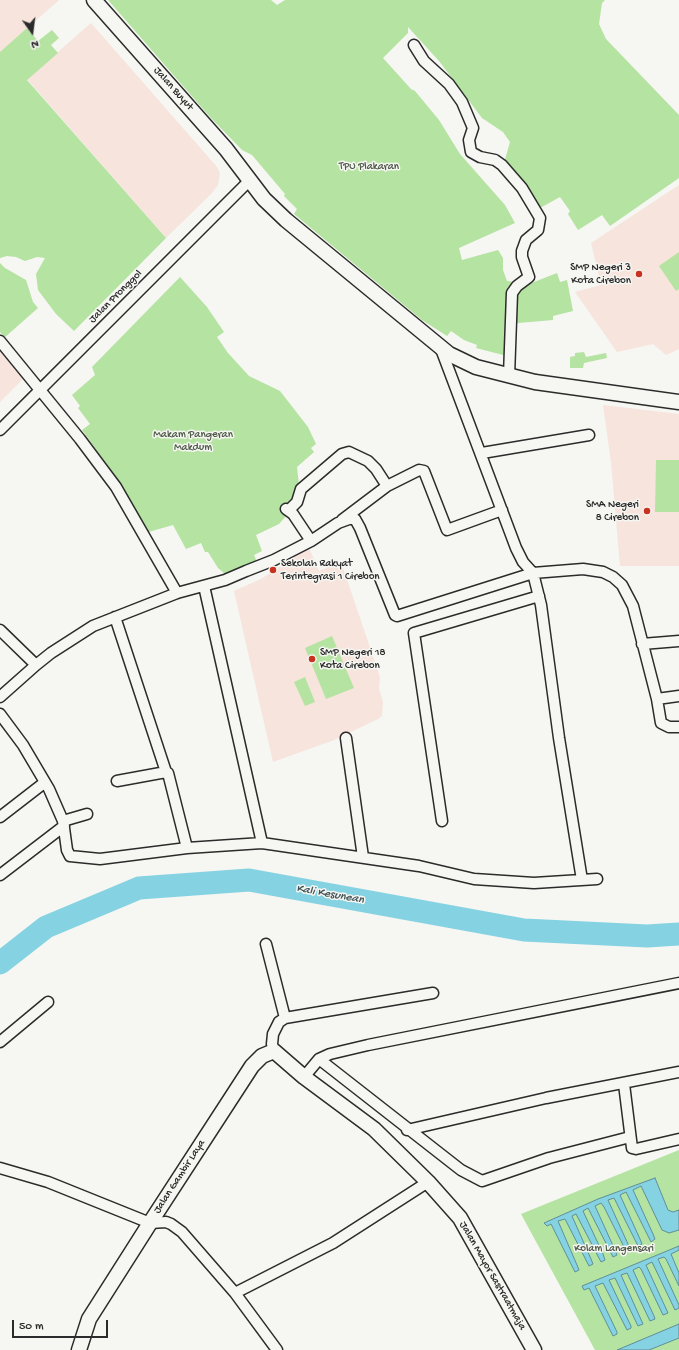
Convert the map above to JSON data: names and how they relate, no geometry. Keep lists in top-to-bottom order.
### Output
{
  "streets": {
    "street": [
      "Jalan Buyut",
      "Jalan Pronggol",
      "Jalan Gambir Laya",
      "Jalan Mayor Sastraatmaja"
    ]
  },
  "crossings": [
    ["Jalan Buyut", "Jalan Pronggol"]
  ],
  "water": ["Kali Kesunean"],
  "parks": ["TPU Plakaran", "Makam Pangeran Makdum", "Kolam Langensari"],
  "places": [
    "SMP Negeri 3 Kota Cirebon",
    "SMA Negeri 8 Cirebon",
    "Sekolah Rakyat Terintegrasi 1 Cirebon",
    "SMP Negeri 18 Kota Cirebon"
  ],
  "scale_bar": "50 m",
  "north": "bottom"
}
